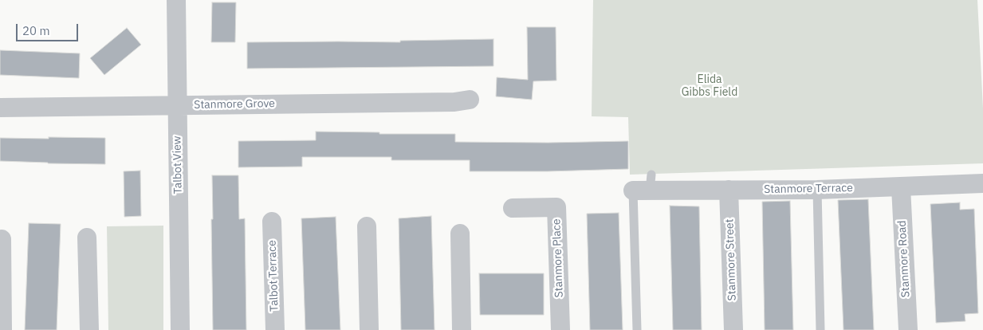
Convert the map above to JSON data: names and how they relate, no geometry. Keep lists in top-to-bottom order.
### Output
{
  "streets": {
    "street": [
      "Stanmore Grove",
      "Talbot View",
      "Stanmore Terrace",
      "Stanmore Place",
      "Stanmore Road",
      "Stanmore Street",
      "Talbot Terrace"
    ]
  },
  "crossings": [
    ["Stanmore Grove", "Talbot View"],
    ["Stanmore Terrace", "Stanmore Road"],
    ["Stanmore Terrace", "Stanmore Street"]
  ],
  "parks": ["Elida Gibbs Field"],
  "scale_bar": "20 m"
}
